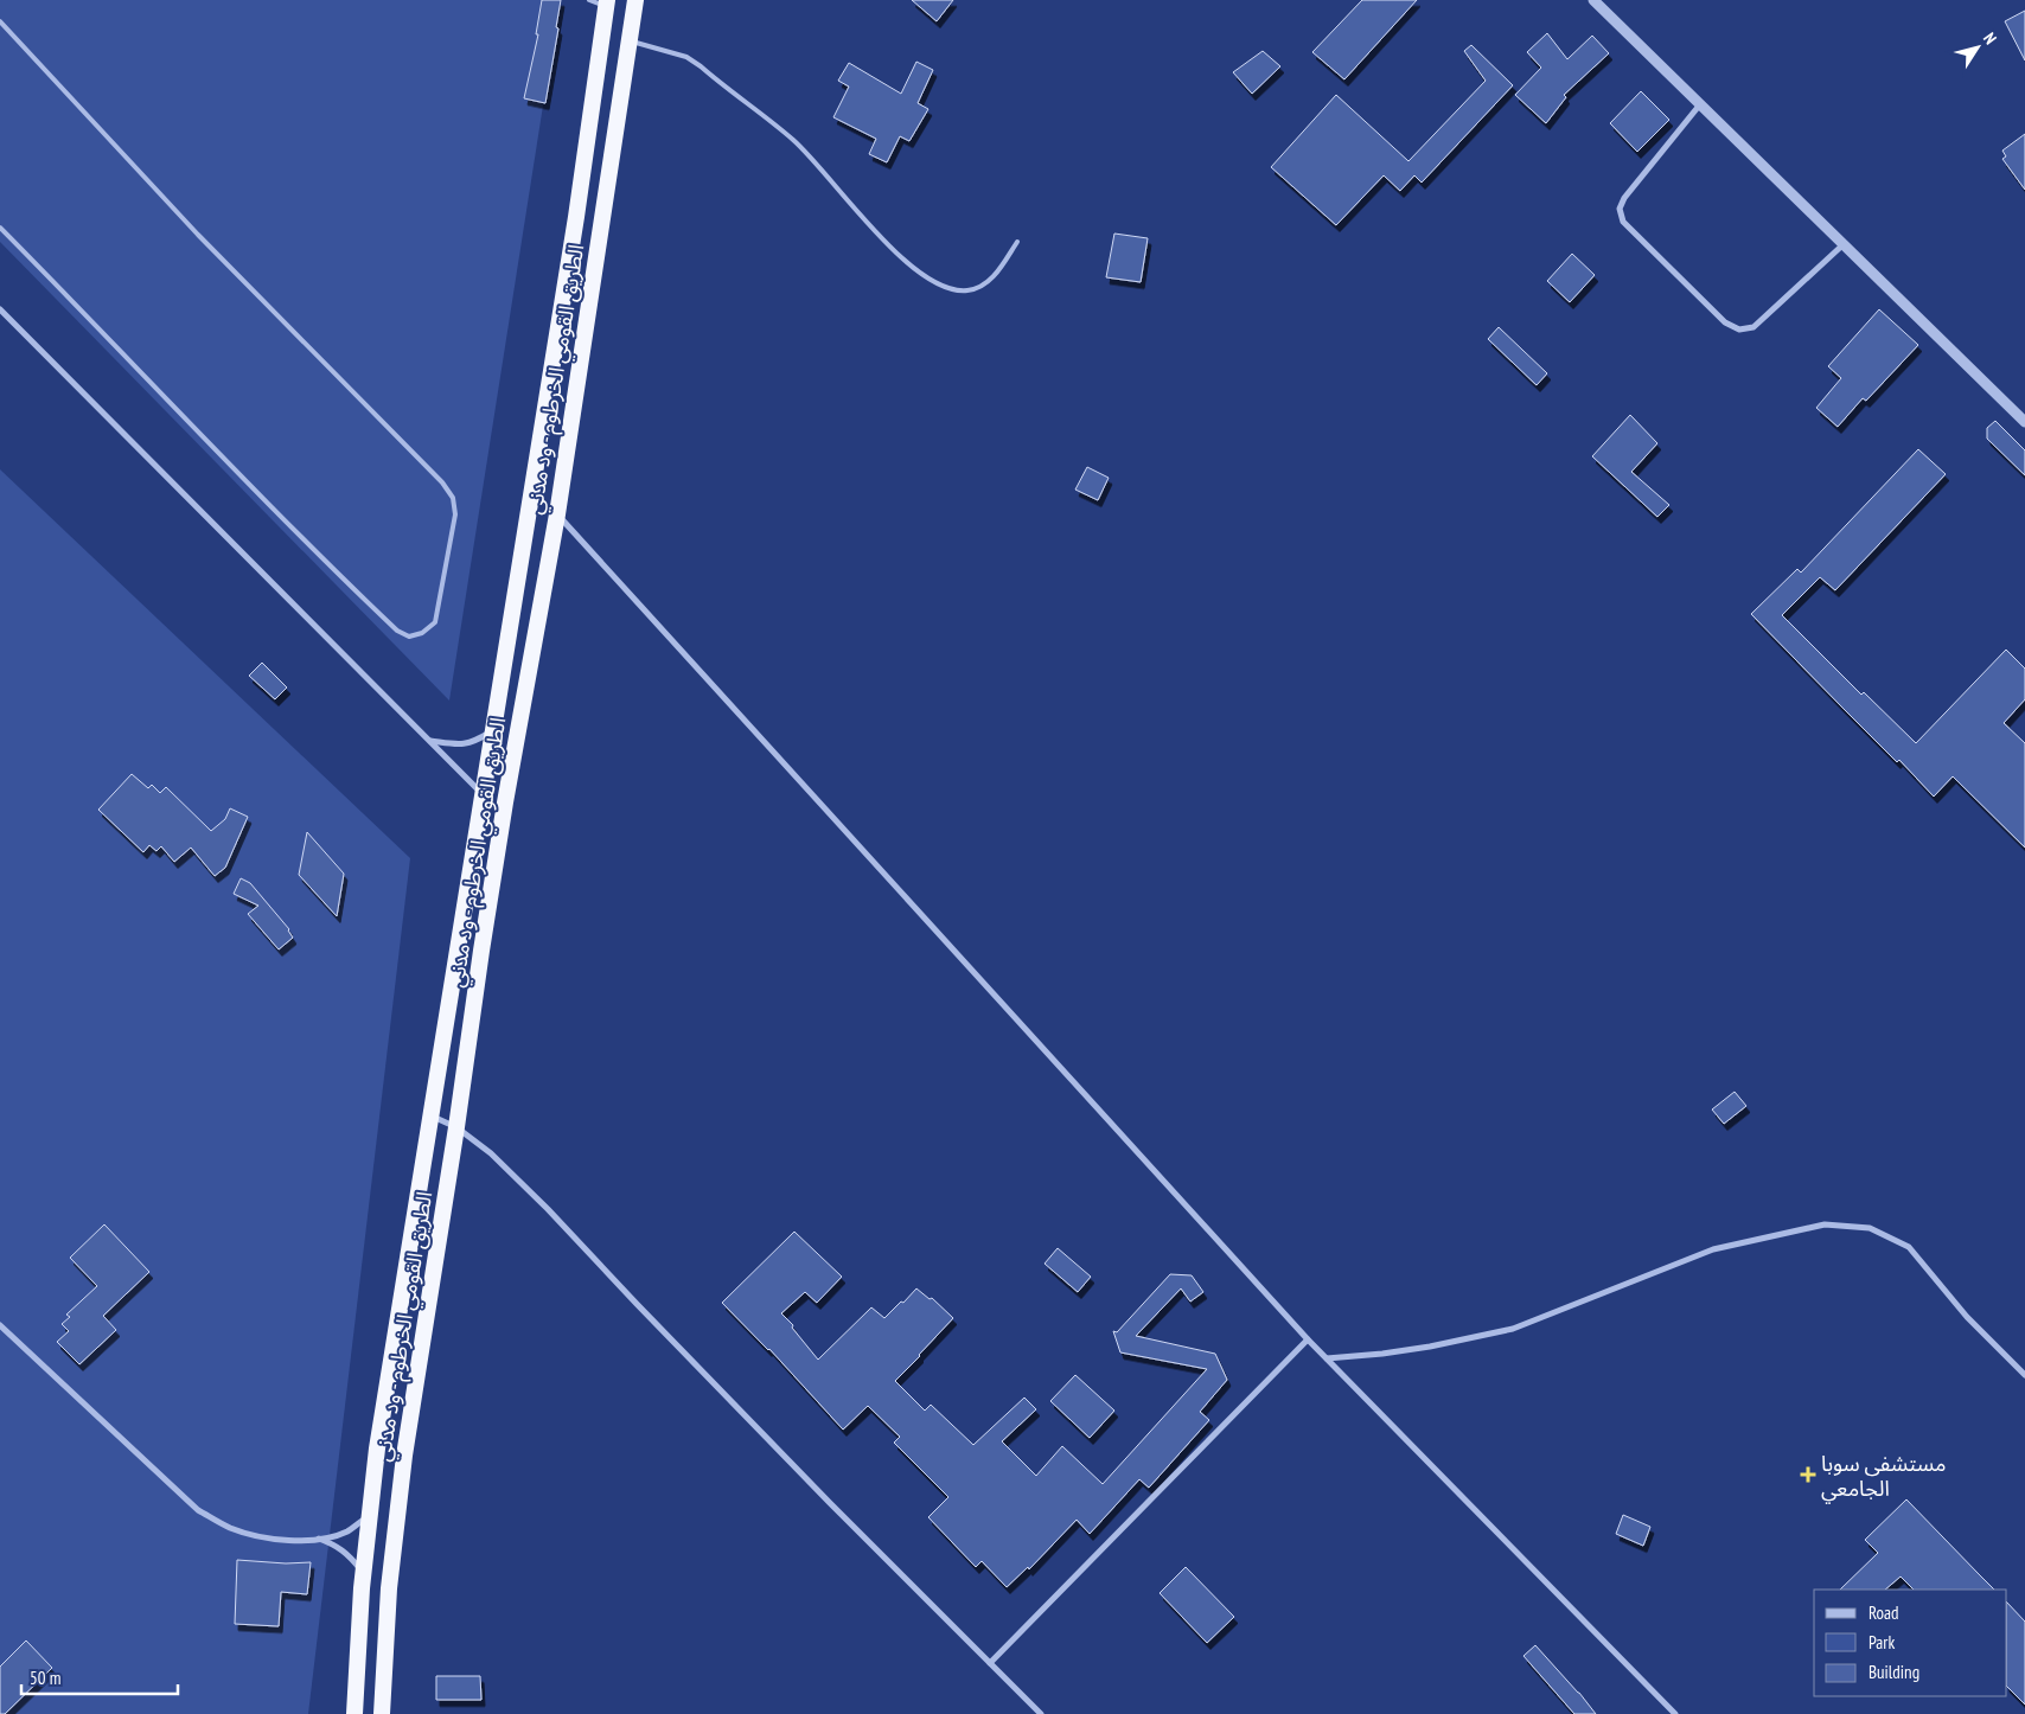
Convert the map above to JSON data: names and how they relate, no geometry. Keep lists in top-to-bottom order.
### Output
{
  "streets": {
    "highway": ["الطريق القومي الخرطوم - ود مدني"]
  },
  "places": {
    "health": ["مستشفى سوبا الجامعي"]
  },
  "legend": ["Road", "Park", "Building"],
  "scale_bar": "50 m",
  "north": "top right"
}
